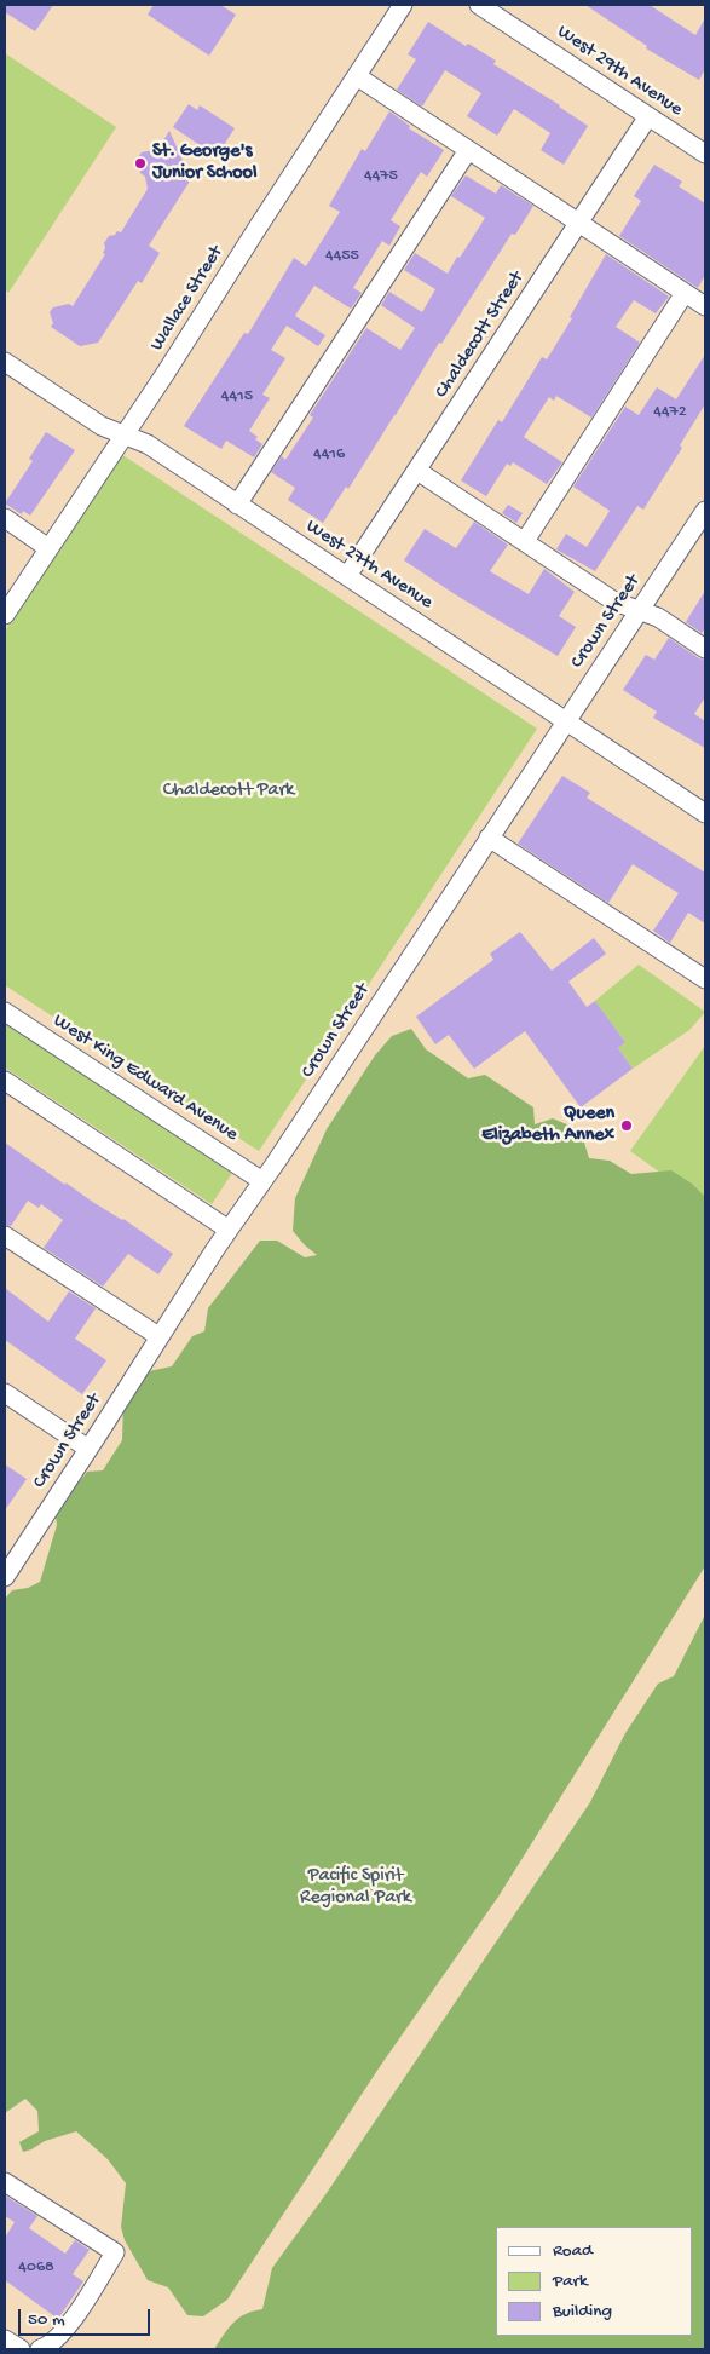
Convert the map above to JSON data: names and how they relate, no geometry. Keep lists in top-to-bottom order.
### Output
{
  "streets": {
    "street": [
      "West 29th Avenue",
      "Wallace Street",
      "Chaldecott Street",
      "West 27th Avenue",
      "Crown Street",
      "West King Edward Avenue"
    ]
  },
  "crossings": [
    ["West 29th Avenue", "Chaldecott Street"],
    ["Wallace Street", "West 27th Avenue"],
    ["Chaldecott Street", "West 27th Avenue"],
    ["West 27th Avenue", "Crown Street"],
    ["Crown Street", "West King Edward Avenue"]
  ],
  "parks": ["Chaldecott Park", "Pacific Spirit Regional Park"],
  "places": ["St. George's Junior School", "Queen Elizabeth Annex"],
  "house_numbers": [
    "4475",
    "4455",
    "4415",
    "4472",
    "4416",
    "4068"
  ],
  "legend": ["Road", "Park", "Building"],
  "scale_bar": "50 m"
}
